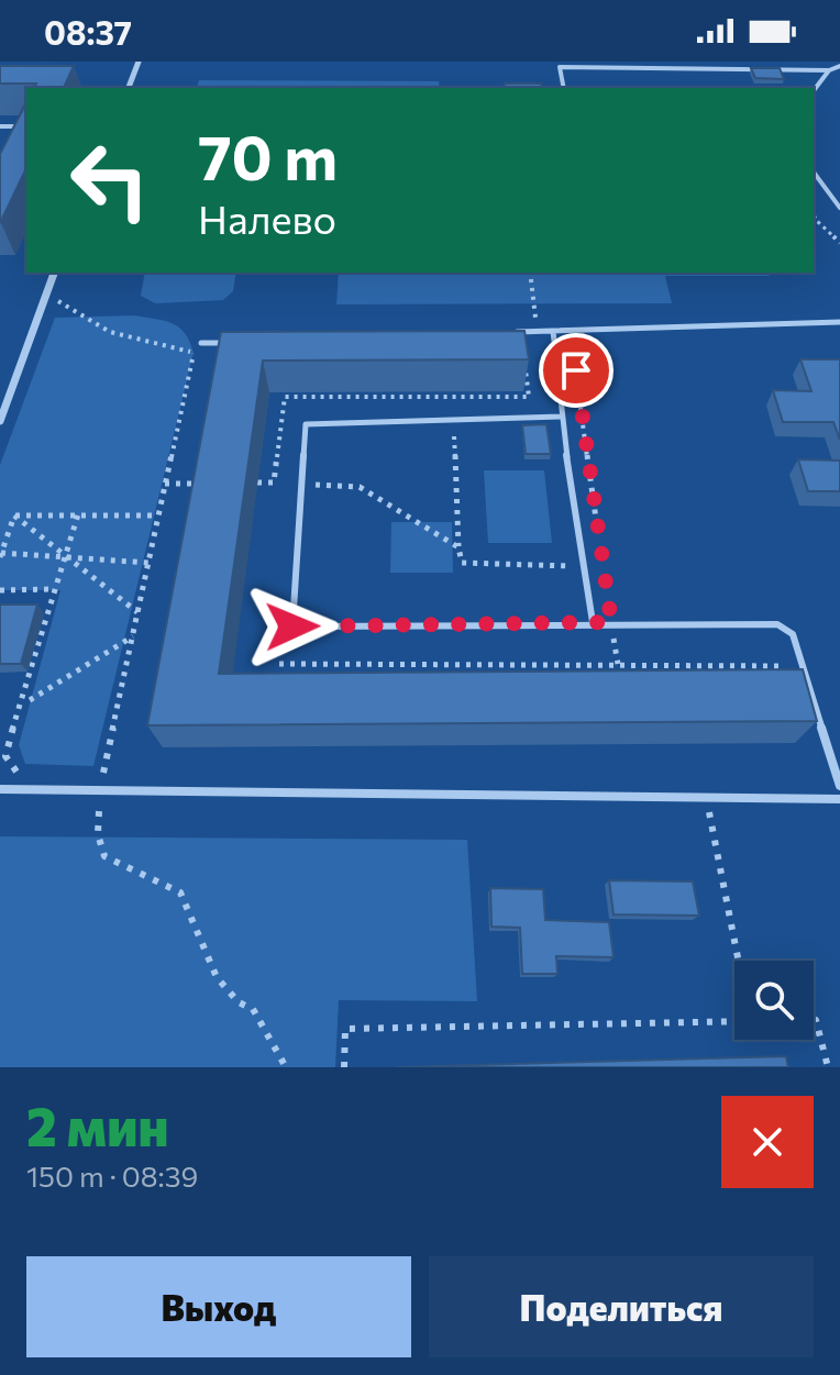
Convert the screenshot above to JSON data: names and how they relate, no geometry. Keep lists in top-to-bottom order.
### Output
{
  "page": {
    "status": "08:37",
    "turn": ["70 m", "Налево"],
    "heading": ["2 мин", "150 m · 08:39"],
    "buttons": ["Выход", "Поделиться"]
  }
}
